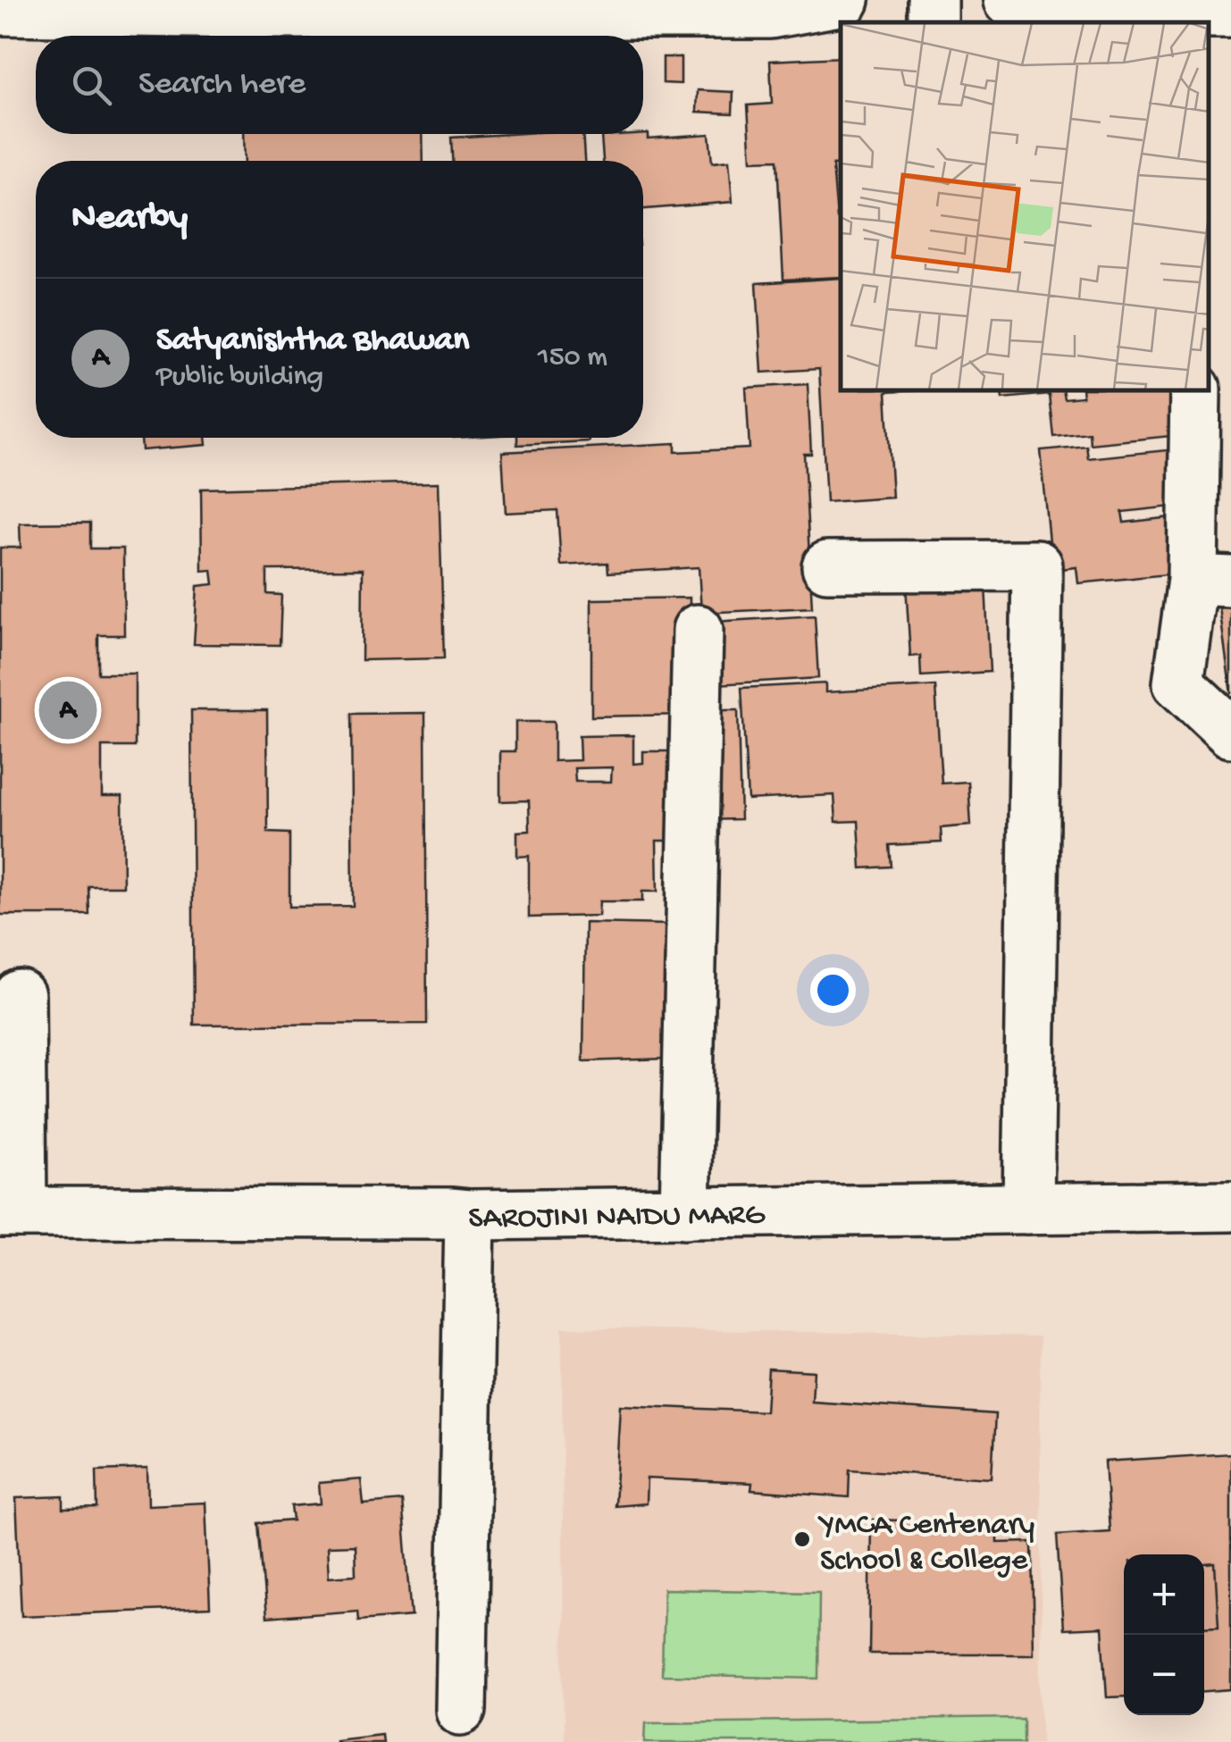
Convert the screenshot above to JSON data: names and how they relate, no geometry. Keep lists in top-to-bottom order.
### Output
{
  "streets": {
    "street": ["SAROJINI NAIDU MARG"]
  },
  "places": ["YMCA Centenary School & College"],
  "page": {
    "search": "Search here",
    "heading": "Nearby",
    "list": [
      {
        "mark": "A",
        "name": "Satyanishtha Bhawan",
        "note": "Public building",
        "value": "150 m"
      }
    ],
    "pins": "A",
    "map_buttons": ["+", "−"]
  }
}
